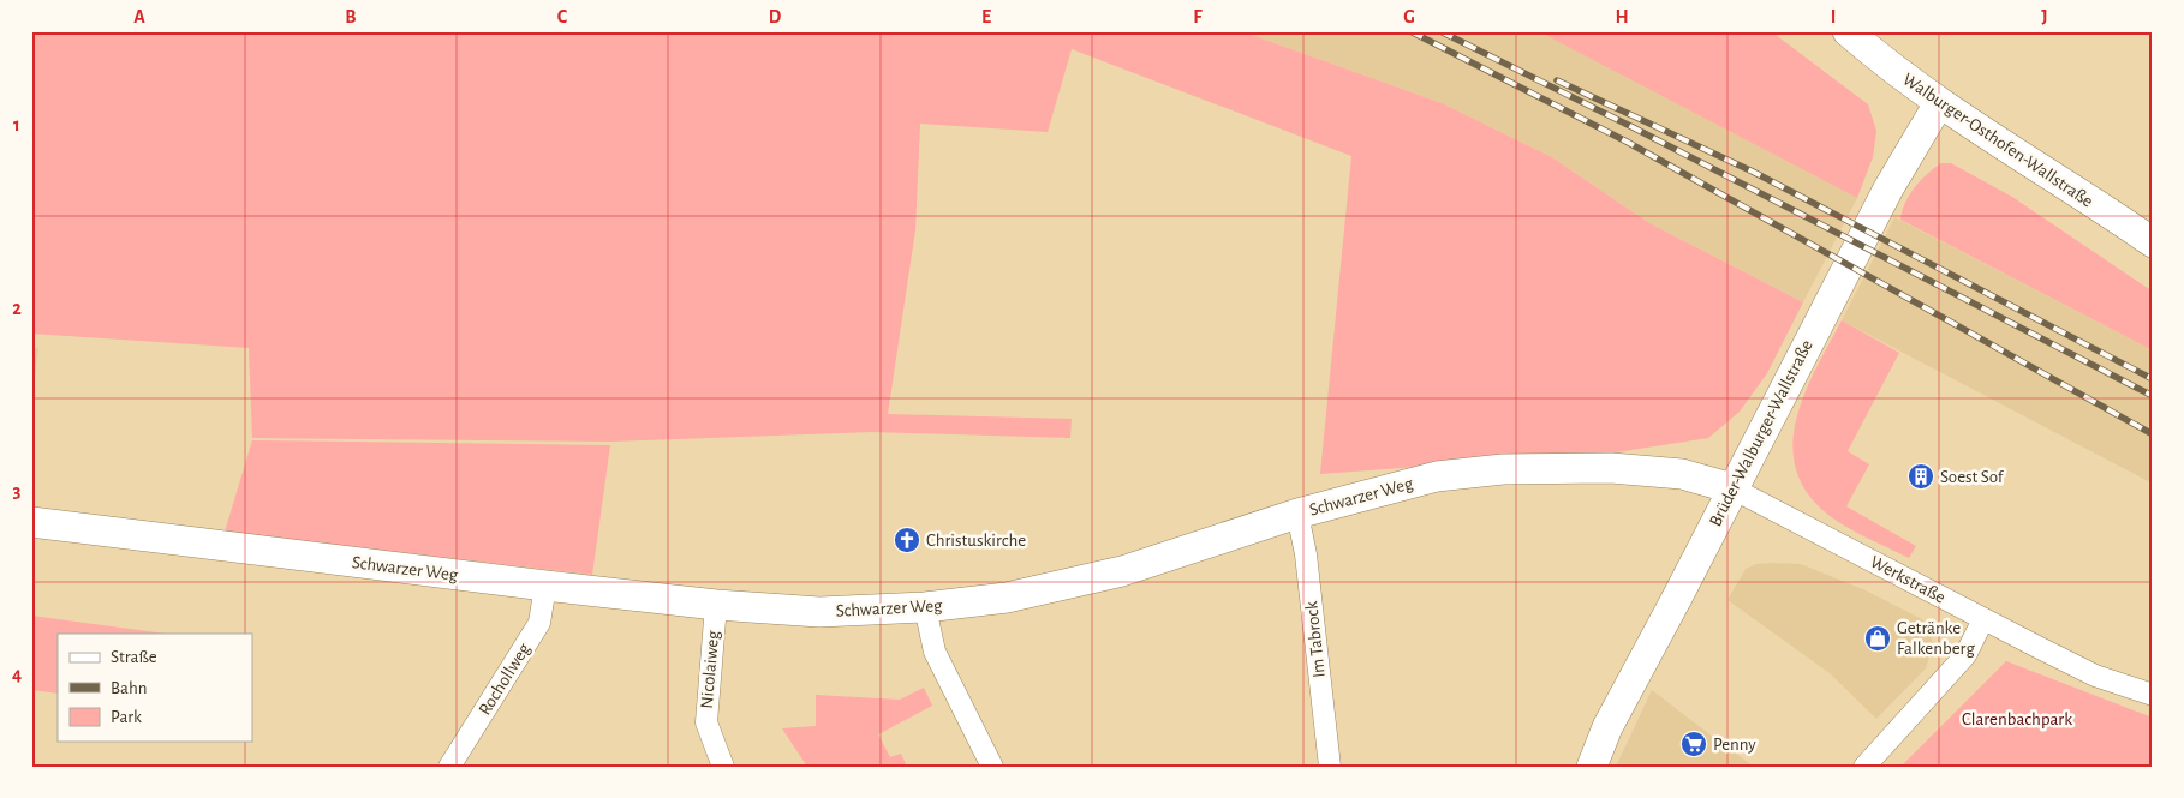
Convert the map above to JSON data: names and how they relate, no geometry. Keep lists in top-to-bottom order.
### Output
{
  "streets": {
    "street": [
      "Walburger-Osthofen-Wallstraße",
      "Brüder-Walburger-Wallstraße",
      "Schwarzer Weg",
      "Werkstraße",
      "Im Tabrock",
      "Nicolaiweg",
      "Rochollweg"
    ]
  },
  "crossings": [
    ["Walburger-Osthofen-Wallstraße", "Brüder-Walburger-Wallstraße"],
    ["Brüder-Walburger-Wallstraße", "Schwarzer Weg"],
    ["Brüder-Walburger-Wallstraße", "Werkstraße"],
    ["Schwarzer Weg", "Werkstraße"],
    ["Schwarzer Weg", "Im Tabrock"],
    ["Schwarzer Weg", "Nicolaiweg"],
    ["Schwarzer Weg", "Rochollweg"]
  ],
  "parks": ["Clarenbachpark"],
  "places": {
    "building": ["Soest Sof"],
    "church": ["Christuskirche"],
    "shop": ["Getränke Falkenberg"],
    "supermarket": ["Penny"]
  },
  "legend": ["Straße", "Bahn", "Park"],
  "grid": {
    "columns": [
      "A",
      "B",
      "C",
      "D",
      "E",
      "F",
      "G",
      "H",
      "I",
      "J"
    ],
    "rows": [
      "1",
      "2",
      "3",
      "4"
    ]
  }
}
